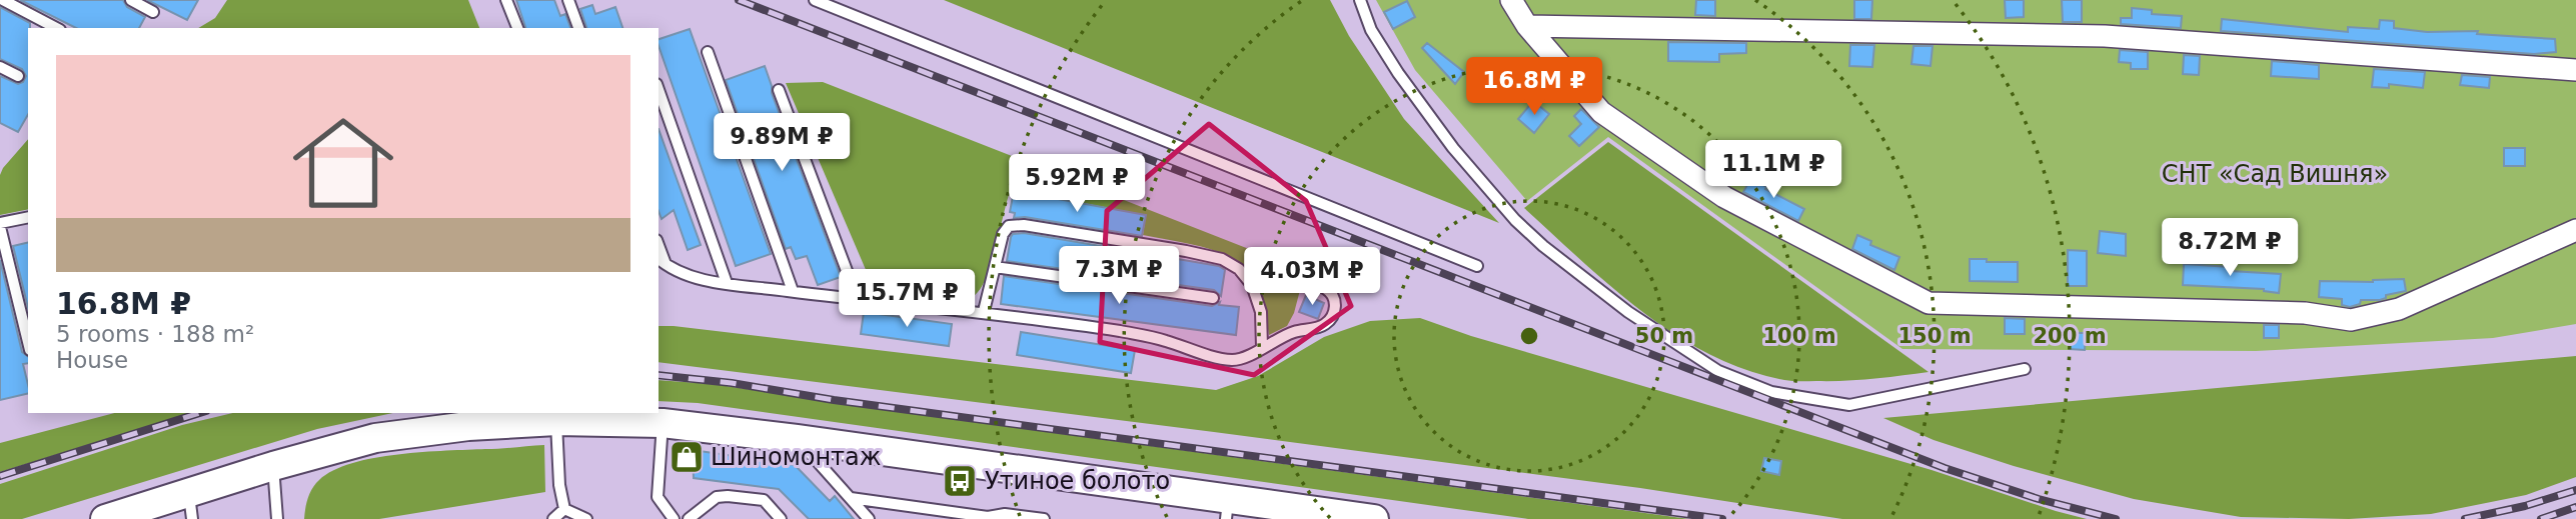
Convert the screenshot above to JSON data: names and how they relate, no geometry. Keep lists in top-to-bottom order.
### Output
{
  "parks": ["СНТ «Сад Вишня»"],
  "places": {
    "shop": ["Шиномонтаж"],
    "bus stop": ["Утиное болото"]
  },
  "page": {
    "list": [
      {
        "name": "16.8M ₽",
        "note": "5 rooms · 188 m² · House"
      }
    ],
    "price": [
      "16.8M ₽",
      "9.89M ₽",
      "11.1M ₽",
      "5.92M ₽",
      "8.72M ₽",
      "7.3M ₽",
      "4.03M ₽",
      "15.7M ₽"
    ]
  },
  "rings": [
    "50 m",
    "100 m",
    "150 m",
    "200 m"
  ]
}
